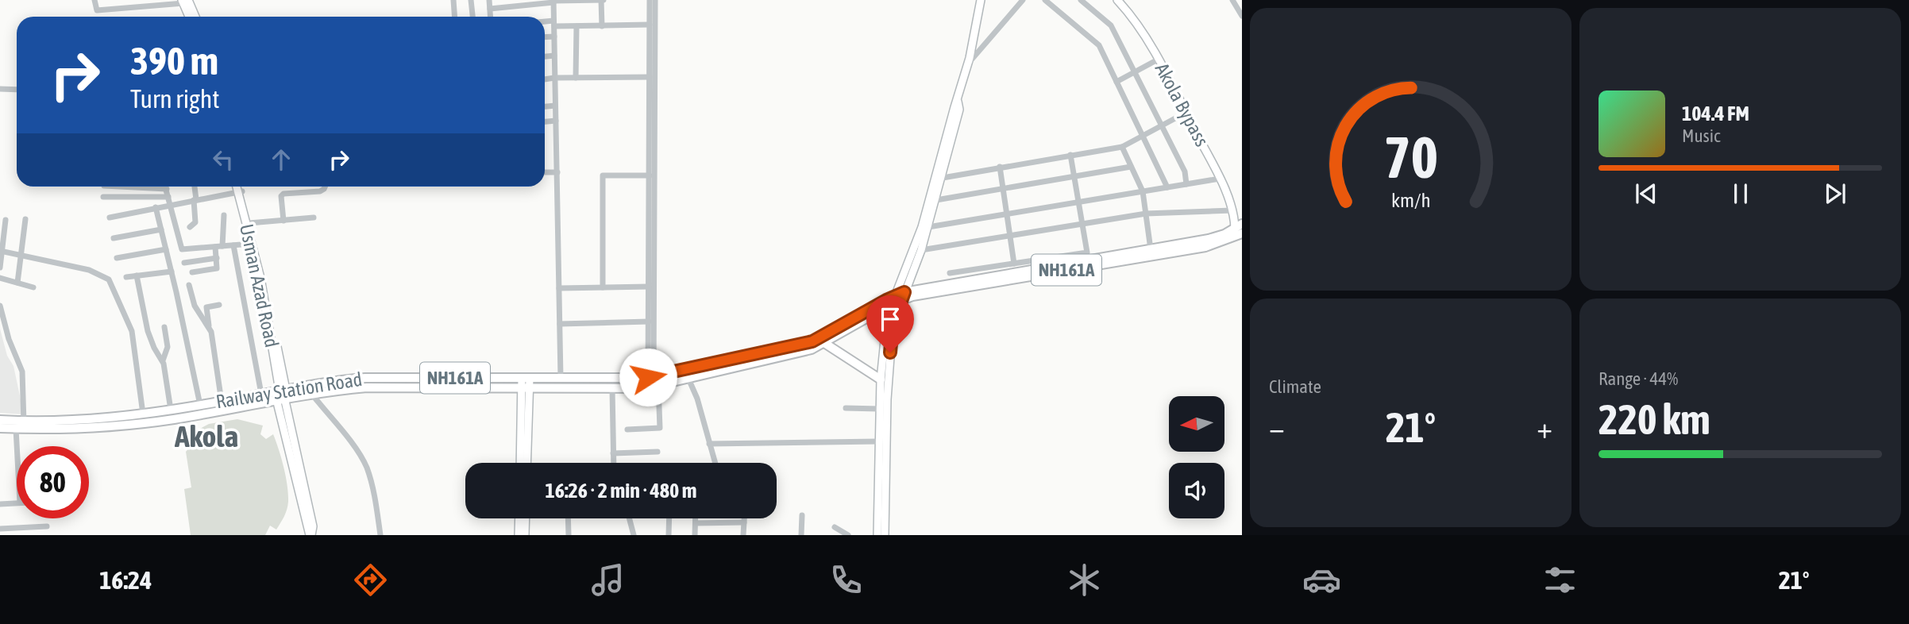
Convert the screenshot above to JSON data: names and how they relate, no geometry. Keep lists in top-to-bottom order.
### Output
{
  "streets": {
    "highway": ["NH161A", "Railway Station Road"],
    "main road": ["Akola Bypass", "Usman Azad Road"]
  },
  "crossings": [
    ["Akola Bypass", "NH161A"],
    ["NH161A", "Railway Station Road"],
    ["Usman Azad Road", "Railway Station Road"]
  ],
  "districts": ["Akola"],
  "north": "left",
  "page": {
    "turn": ["390 m", "Turn right"],
    "song": ["104.4 FM", "Music"],
    "tile": [
      "Climate",
      ["Range · 44%", "220 km"]
    ],
    "heat": ["−", "21°", "+"],
    "limit": "80",
    "trip": "16:26 · 2 min · 480 m",
    "tabs": ["16:24", "21°"],
    "gauge": ["70", "km/h"]
  }
}
